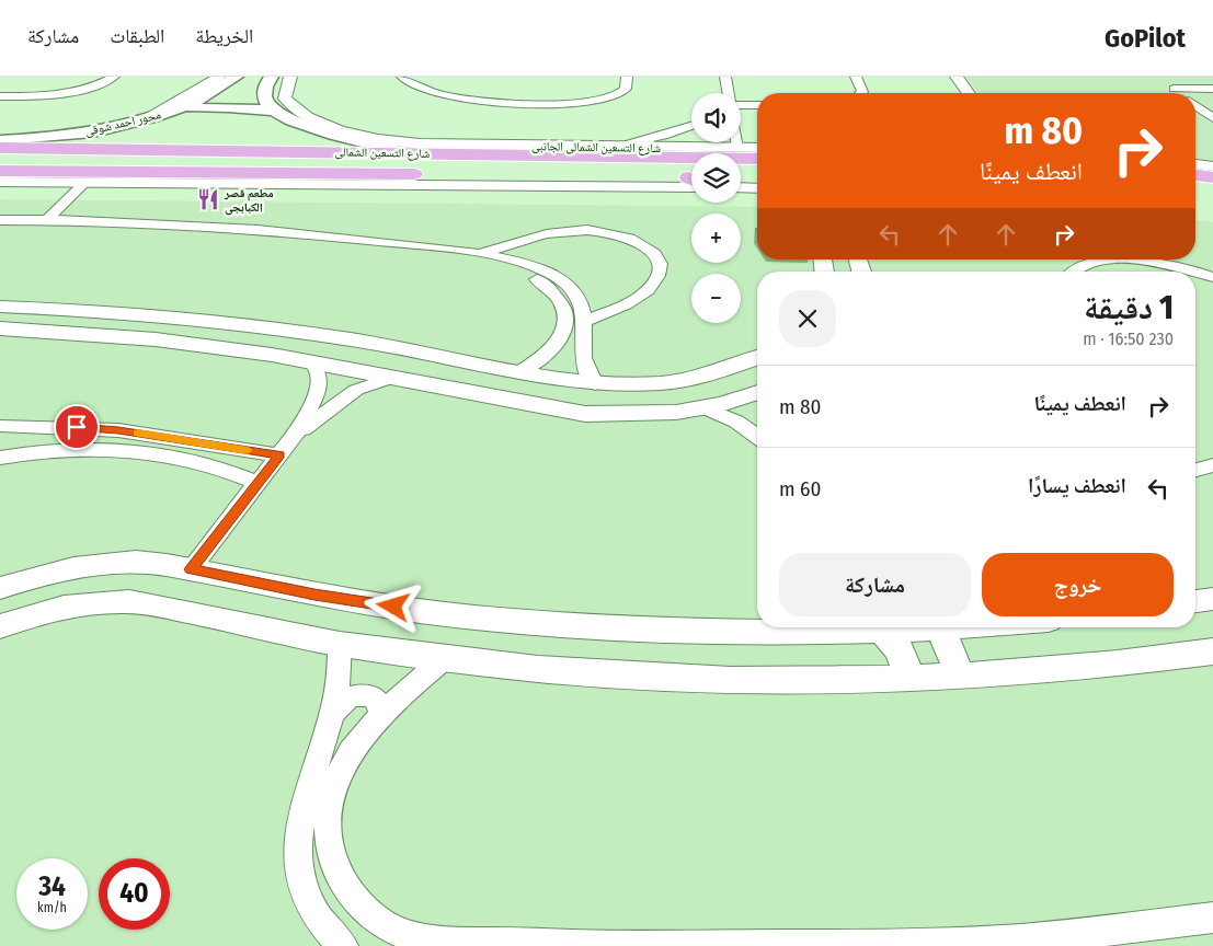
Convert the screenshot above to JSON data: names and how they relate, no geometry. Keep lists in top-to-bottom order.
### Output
{
  "streets": {
    "main road": ["محور احمد شوقى", "شارع التسعين الشمالى"],
    "street": ["شارع التسعين الشمالى الجانبى"]
  },
  "crossings": [
    ["شارع التسعين الشمالى الجانبى", "شارع التسعين الشمالى"]
  ],
  "places": {
    "restaurant": ["مطعم قصر الكبابجى"]
  },
  "page": {
    "header": "GoPilot",
    "nav": ["الخريطة", "الطبقات", "مشاركة"],
    "map_buttons": ["+", "−"],
    "turn": ["80 m", "انعطف يمينًا"],
    "heading": ["1 دقيقة", "230 m · 16:50"],
    "list": [
      {
        "name": "انعطف يمينًا",
        "value": "80 m"
      },
      {
        "name": "انعطف يسارًا",
        "value": "60 m"
      }
    ],
    "buttons": ["خروج", "مشاركة"],
    "speed": "34 km/h",
    "limit": "40"
  }
}
